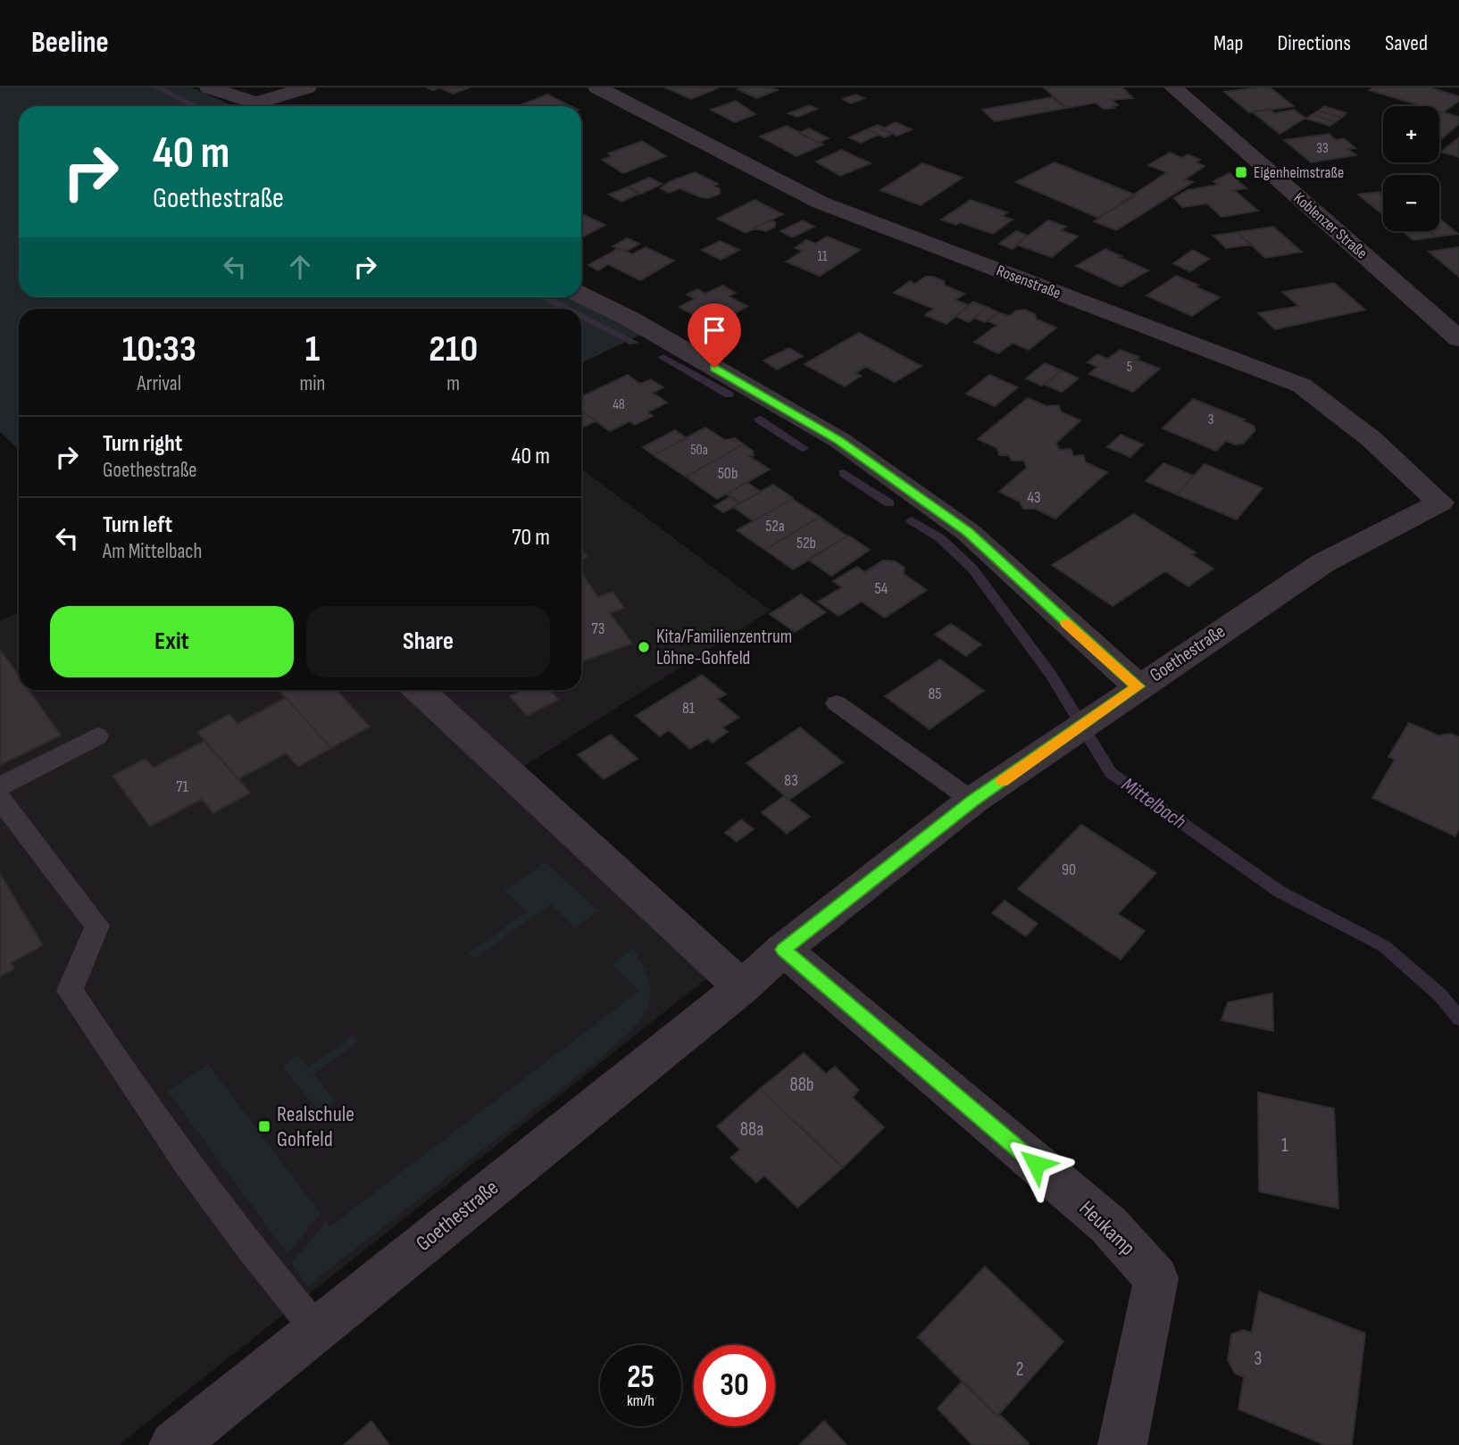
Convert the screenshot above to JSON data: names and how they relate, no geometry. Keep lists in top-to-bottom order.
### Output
{
  "streets": {
    "street": [
      "Koblenzer Straße",
      "Rosenstraße",
      "Goethestraße",
      "Heukamp"
    ]
  },
  "crossings": [
    ["Rosenstraße", "Goethestraße"],
    ["Goethestraße", "Heukamp"]
  ],
  "water": ["Mittelbach"],
  "places": {
    "transit": ["Eigenheimstraße", "Realschule Gohfeld"],
    "other": ["Kita/Familienzentrum Löhne-Gohfeld"]
  },
  "house_numbers": [
    "33",
    "11",
    "5",
    "48",
    "3",
    "50a",
    "50b",
    "43",
    "52a",
    "52b",
    "54",
    "73",
    "85",
    "81",
    "83",
    "71",
    "90",
    "88b",
    "88a",
    "1",
    "3",
    "2"
  ],
  "page": {
    "header": "Beeline",
    "nav": ["Map", "Directions", "Saved"],
    "map_buttons": ["+", "−"],
    "turn": ["40 m", "Goethestraße"],
    "eta": [
      "10:33",
      "Arrival",
      "1",
      "min",
      "210",
      "m"
    ],
    "list": [
      {
        "name": "Turn right",
        "note": "Goethestraße",
        "value": "40 m"
      },
      {
        "name": "Turn left",
        "note": "Am Mittelbach",
        "value": "70 m"
      }
    ],
    "buttons": ["Exit", "Share"],
    "speed": "25 km/h",
    "limit": "30"
  }
}
